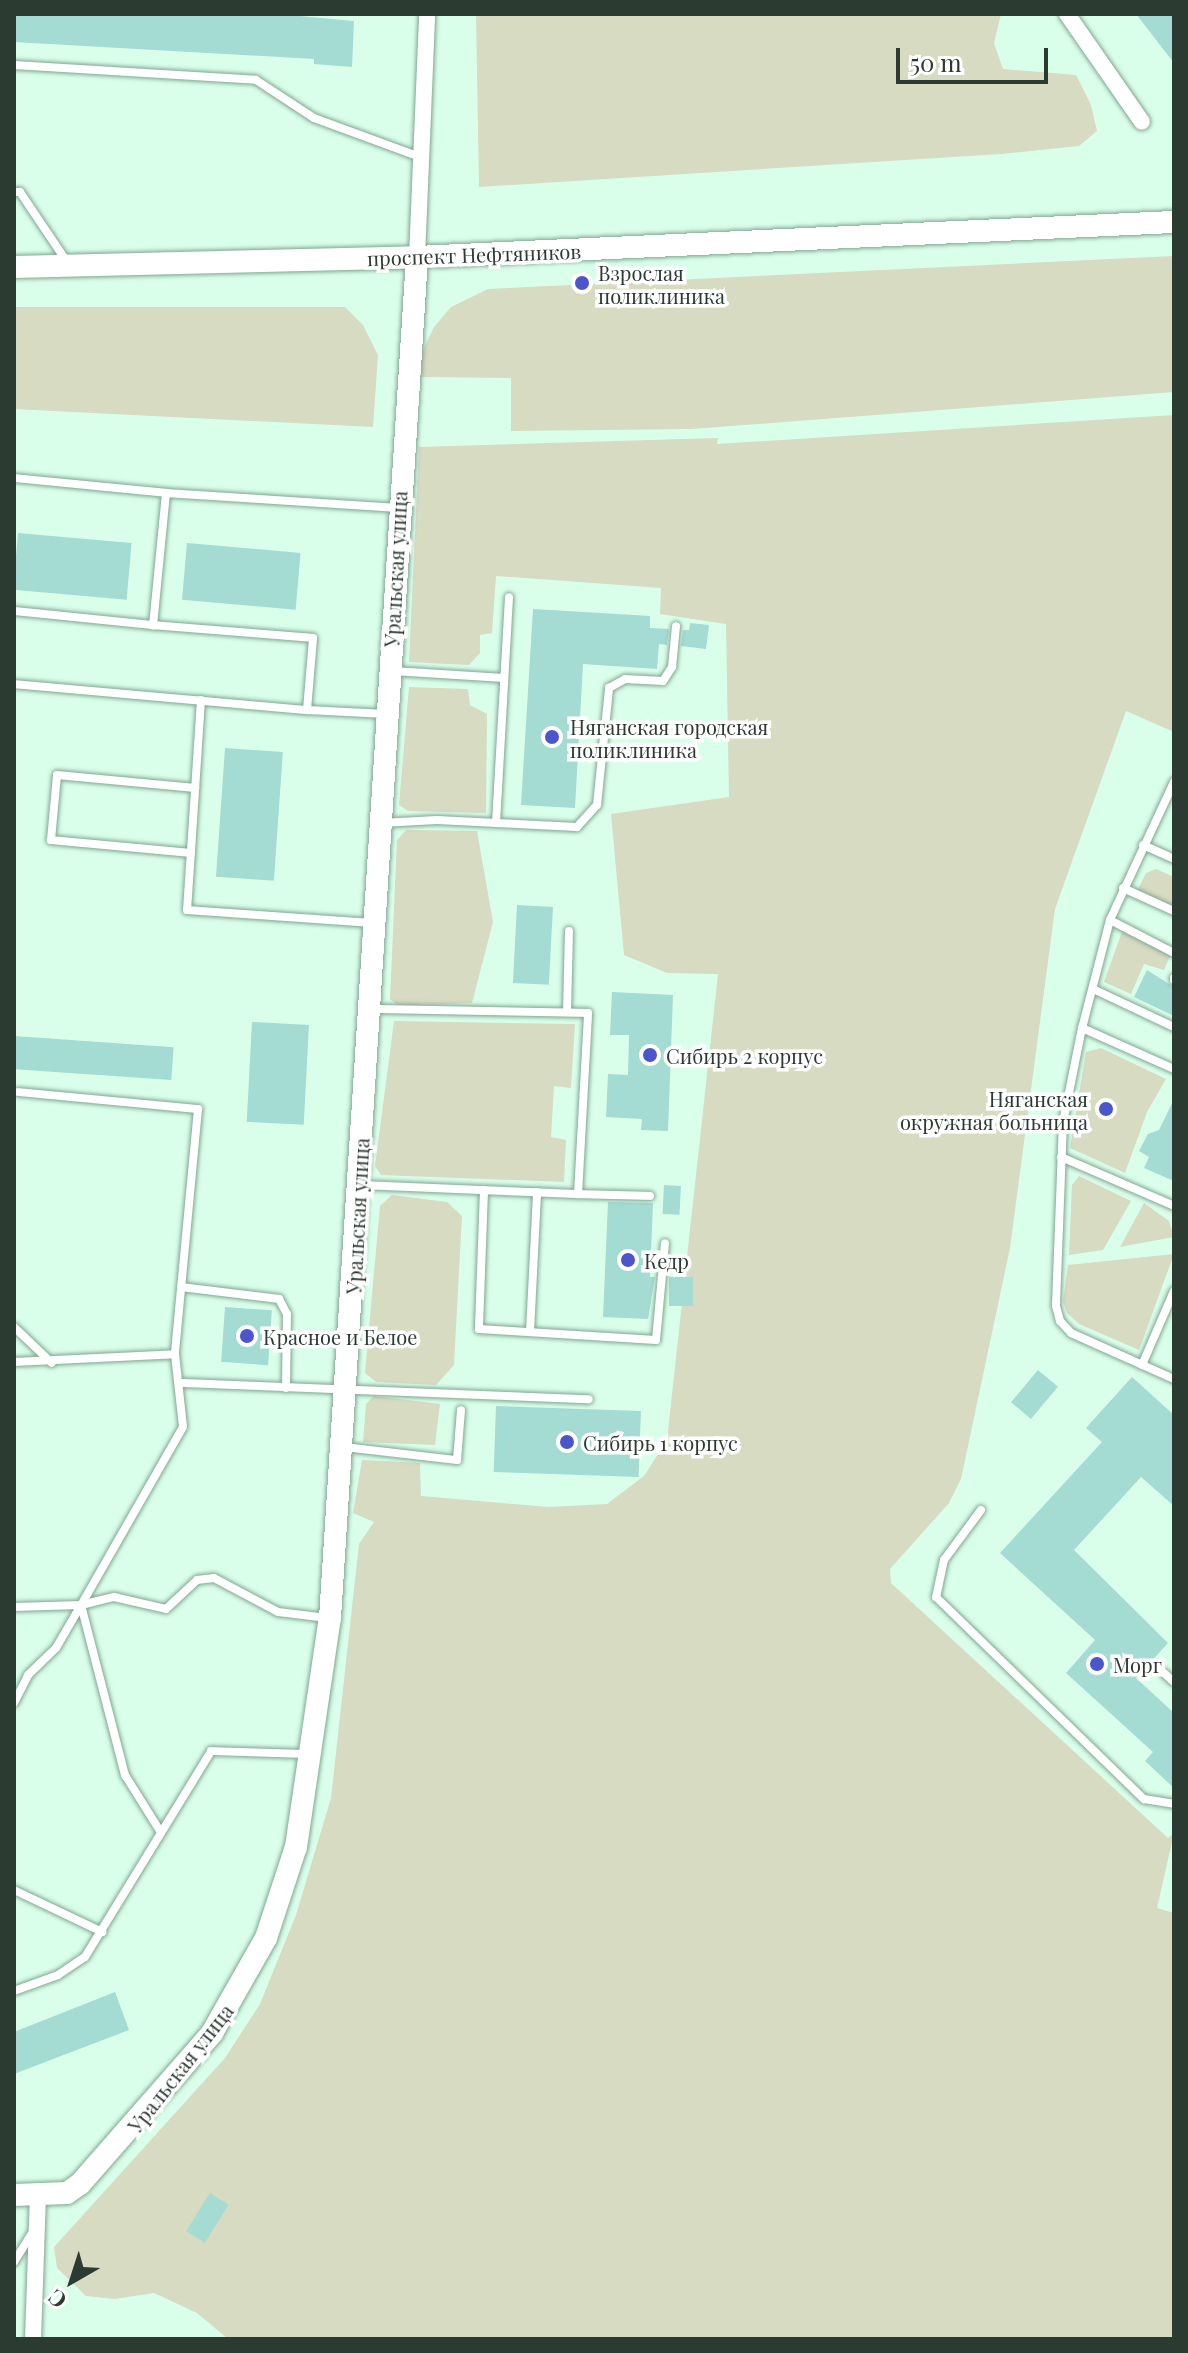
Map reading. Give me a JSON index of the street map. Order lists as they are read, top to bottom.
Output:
{
  "streets": {
    "street": ["проспект Нефтяников", "Уральская улица"]
  },
  "crossings": [
    ["проспект Нефтяников", "Уральская улица"]
  ],
  "places": [
    "Взрослая поликлиника",
    "Няганская городская поликлиника",
    "Сибирь 2 корпус",
    "Няганская окружная больница",
    "Кедр",
    "Красное и Белое",
    "Сибирь 1 корпус",
    "Морг"
  ],
  "scale_bar": "50 m",
  "north": "bottom left"
}
